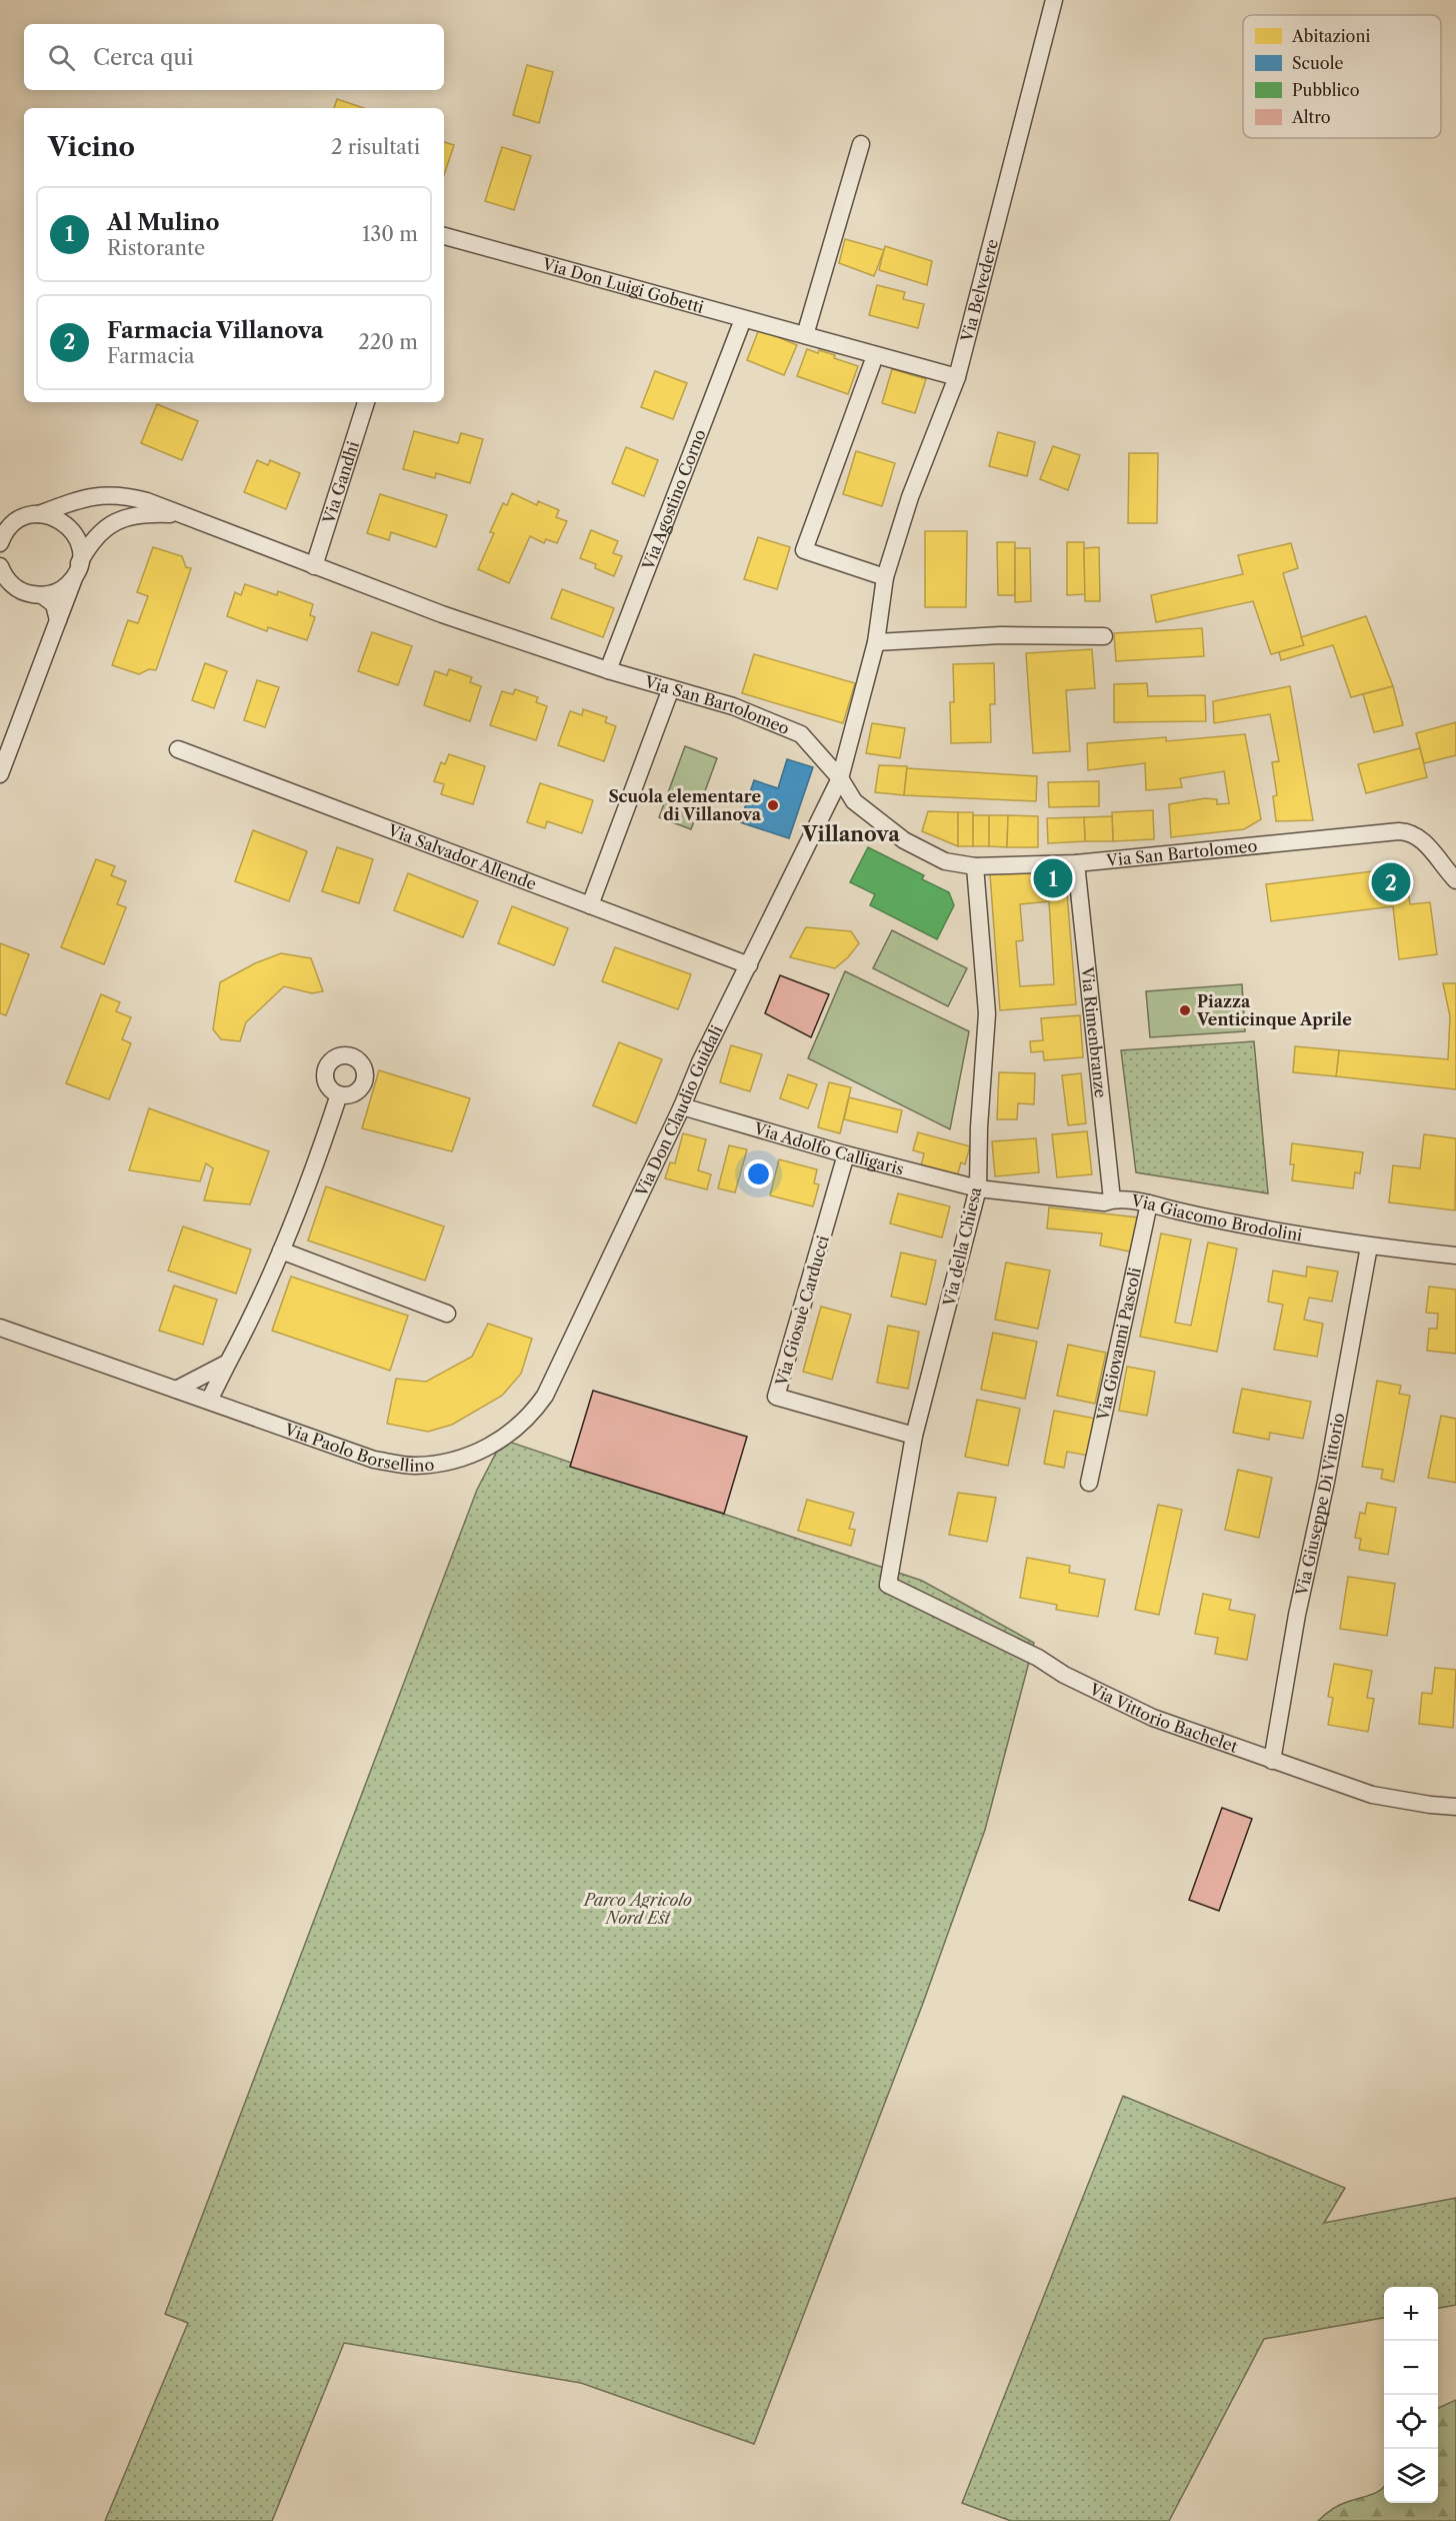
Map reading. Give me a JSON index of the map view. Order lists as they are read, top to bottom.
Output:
{
  "streets": {
    "street": [
      "Via Don Luigi Gobetti",
      "Via Belvedere",
      "Via Gandhi",
      "Via Agostino Corno",
      "Via San Bartolomeo",
      "Via Salvador Allende",
      "Via Rimenbranze",
      "Via Don Claudio Guidali",
      "Via Adolfo Calligaris",
      "Via Giacomo Brodolini",
      "Via della Chiesa",
      "Via Giosuè Carducci",
      "Via Giovanni Pascoli",
      "Via Paolo Borsellino",
      "Via Giuseppe Di Vittorio",
      "Via Vittorio Bachelet"
    ]
  },
  "crossings": [
    ["Via Don Luigi Gobetti", "Via Belvedere"],
    ["Via Belvedere", "Via San Bartolomeo"],
    ["Via Belvedere", "Via Don Claudio Guidali"],
    ["Via Gandhi", "Via San Bartolomeo"],
    ["Via Agostino Corno", "Via San Bartolomeo"],
    ["Via San Bartolomeo", "Via Rimenbranze"],
    ["Via San Bartolomeo", "Via Don Claudio Guidali"],
    ["Via San Bartolomeo", "Via della Chiesa"],
    ["Via Salvador Allende", "Via Don Claudio Guidali"],
    ["Via Rimenbranze", "Via Giacomo Brodolini"],
    ["Via Don Claudio Guidali", "Via Adolfo Calligaris"],
    ["Via Don Claudio Guidali", "Via Paolo Borsellino"],
    ["Via Adolfo Calligaris", "Via Giacomo Brodolini"],
    ["Via Adolfo Calligaris", "Via della Chiesa"],
    ["Via Adolfo Calligaris", "Via Giosuè Carducci"],
    ["Via Giacomo Brodolini", "Via della Chiesa"],
    ["Via Giacomo Brodolini", "Via Giovanni Pascoli"],
    ["Via Giacomo Brodolini", "Via Giuseppe Di Vittorio"],
    ["Via della Chiesa", "Via Giosuè Carducci"],
    ["Via della Chiesa", "Via Vittorio Bachelet"],
    ["Via Giuseppe Di Vittorio", "Via Vittorio Bachelet"]
  ],
  "districts": ["Villanova"],
  "parks": ["Parco Agricolo Nord Est"],
  "places": ["Scuola elementare di Villanova", "Piazza Venticinque Aprile"],
  "legend": [
    "Abitazioni",
    "Scuole",
    "Pubblico",
    "Altro"
  ],
  "page": {
    "search": "Cerca qui",
    "heading": ["Vicino", "2 risultati"],
    "list": [
      {
        "mark": "1",
        "name": "Al Mulino",
        "note": "Ristorante",
        "value": "130 m"
      },
      {
        "mark": "2",
        "name": "Farmacia Villanova",
        "note": "Farmacia",
        "value": "220 m"
      }
    ],
    "pins": ["1", "2"],
    "map_buttons": ["+", "−"]
  }
}
